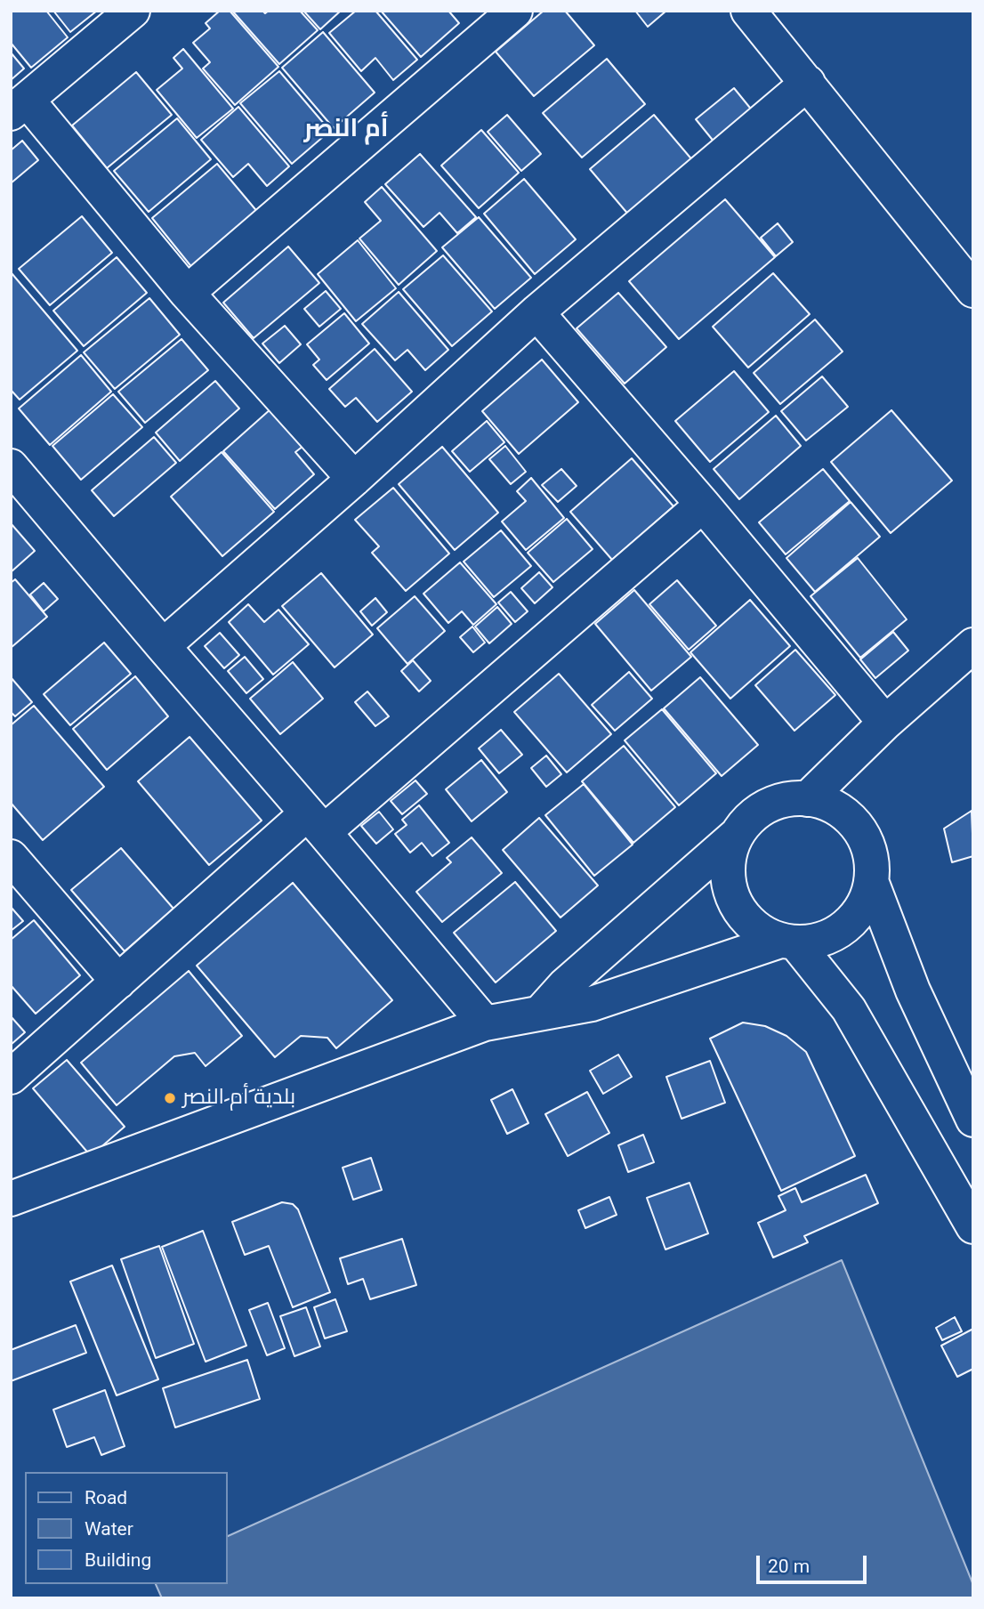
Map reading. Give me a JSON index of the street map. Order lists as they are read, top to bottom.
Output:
{
  "districts": ["أم النصر"],
  "places": ["بلدية أم النصر"],
  "legend": ["Road", "Water", "Building"],
  "scale_bar": "20 m"
}
